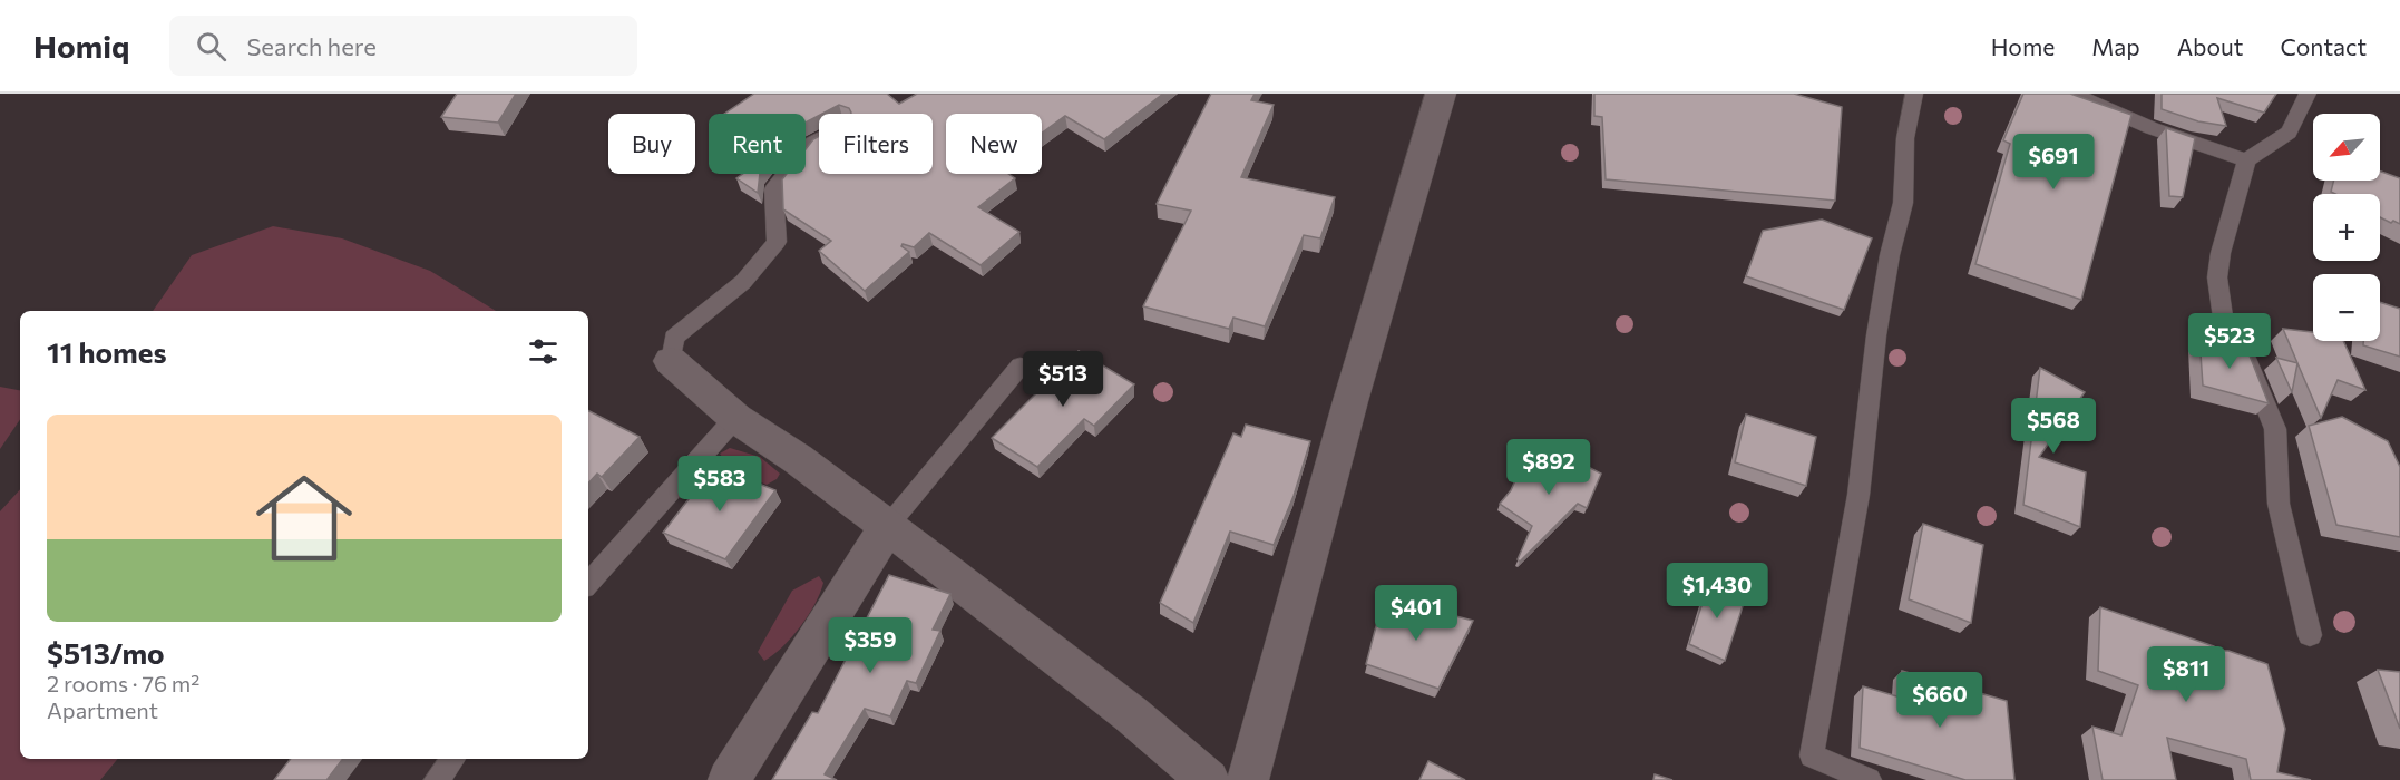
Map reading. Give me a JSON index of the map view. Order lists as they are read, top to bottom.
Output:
{
  "north": "bottom left",
  "page": {
    "header": "Homiq",
    "search": "Search here",
    "nav": [
      "Home",
      "Map",
      "About",
      "Contact"
    ],
    "map_buttons": ["+", "−"],
    "chip": [
      "Buy",
      "Rent",
      "Filters",
      "New"
    ],
    "price": [
      "$691",
      "$523",
      "$513",
      "$568",
      "$892",
      "$583",
      "$1,430",
      "$401",
      "$359",
      "$811",
      "$660"
    ],
    "heading": "11 homes",
    "list": [
      {
        "name": "$513/mo",
        "note": "2 rooms · 76 m² · Apartment"
      }
    ]
  }
}
